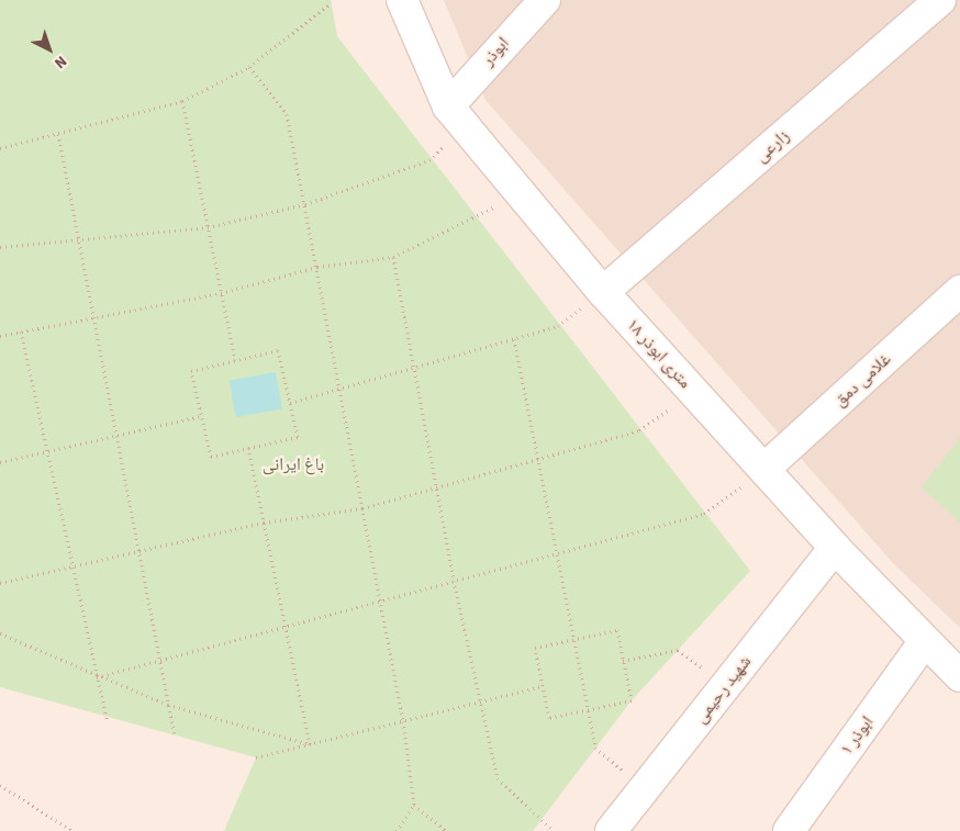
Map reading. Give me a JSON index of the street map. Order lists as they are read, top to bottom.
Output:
{
  "streets": {
    "street": [
      "ابوذر",
      "زارعی",
      "۱۸ متری ابوذر",
      "غلامی دمق",
      "شهید رحیمی",
      "ابوذر ۱"
    ]
  },
  "crossings": [
    ["ابوذر", "۱۸ متری ابوذر"],
    ["زارعی", "۱۸ متری ابوذر"],
    ["۱۸ متری ابوذر", "غلامی دمق"],
    ["۱۸ متری ابوذر", "شهید رحیمی"],
    ["۱۸ متری ابوذر", "ابوذر ۱"]
  ],
  "parks": ["باغ ایرانی"],
  "north": "bottom right"
}
